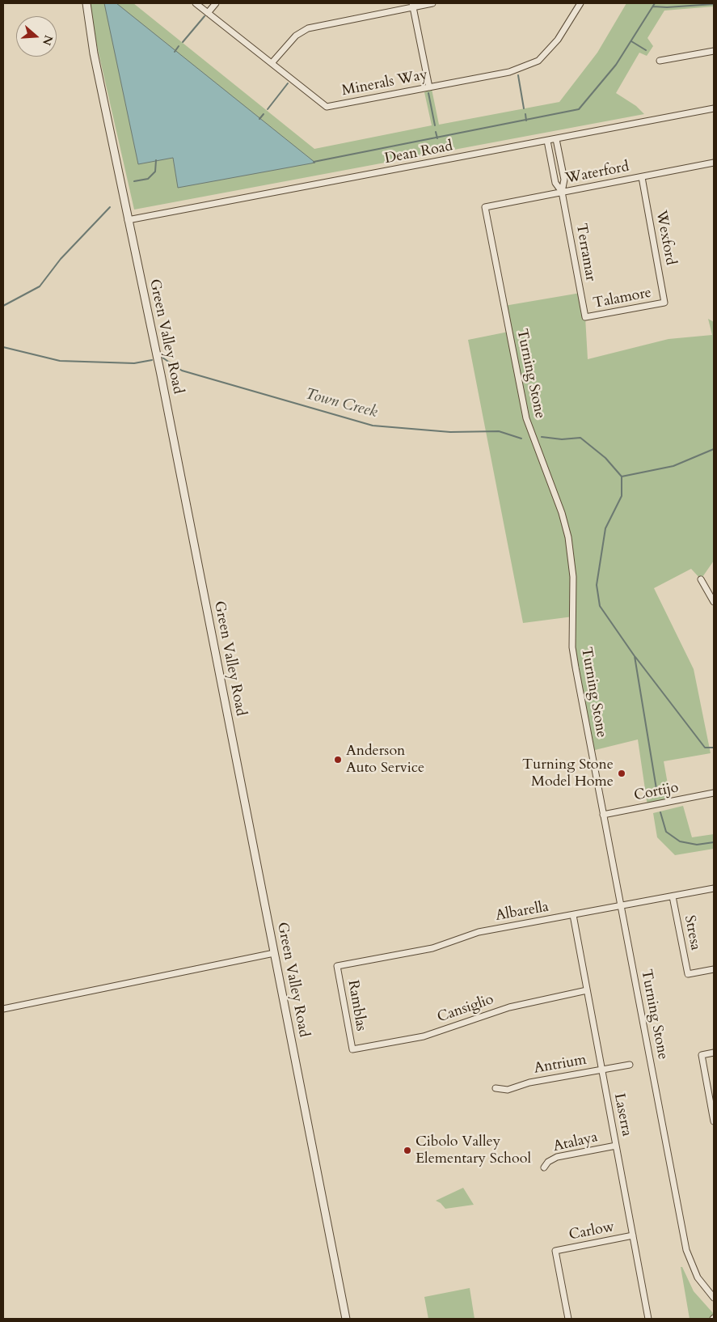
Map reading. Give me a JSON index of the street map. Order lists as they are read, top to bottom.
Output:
{
  "streets": {
    "street": [
      "Minerals Way",
      "Dean Road",
      "Waterford",
      "Wexford",
      "Terramar",
      "Talamore",
      "Green Valley Road",
      "Turning Stone",
      "Cortijo",
      "Albarella",
      "Stresa",
      "Ramblas",
      "Cansiglio",
      "Antrium",
      "Laserra",
      "Atalaya",
      "Carlow"
    ]
  },
  "crossings": [
    ["Dean Road", "Terramar"],
    ["Dean Road", "Green Valley Road"],
    ["Waterford", "Wexford"],
    ["Waterford", "Terramar"],
    ["Waterford", "Turning Stone"],
    ["Wexford", "Talamore"],
    ["Terramar", "Talamore"],
    ["Turning Stone", "Cortijo"],
    ["Turning Stone", "Albarella"],
    ["Albarella", "Stresa"],
    ["Albarella", "Ramblas"],
    ["Albarella", "Laserra"],
    ["Ramblas", "Cansiglio"],
    ["Cansiglio", "Laserra"],
    ["Antrium", "Laserra"],
    ["Laserra", "Atalaya"],
    ["Laserra", "Carlow"]
  ],
  "water": ["Town Creek"],
  "places": ["Anderson Auto Service", "Turning Stone Model Home", "Cibolo Valley Elementary School"],
  "north": "right"
}
